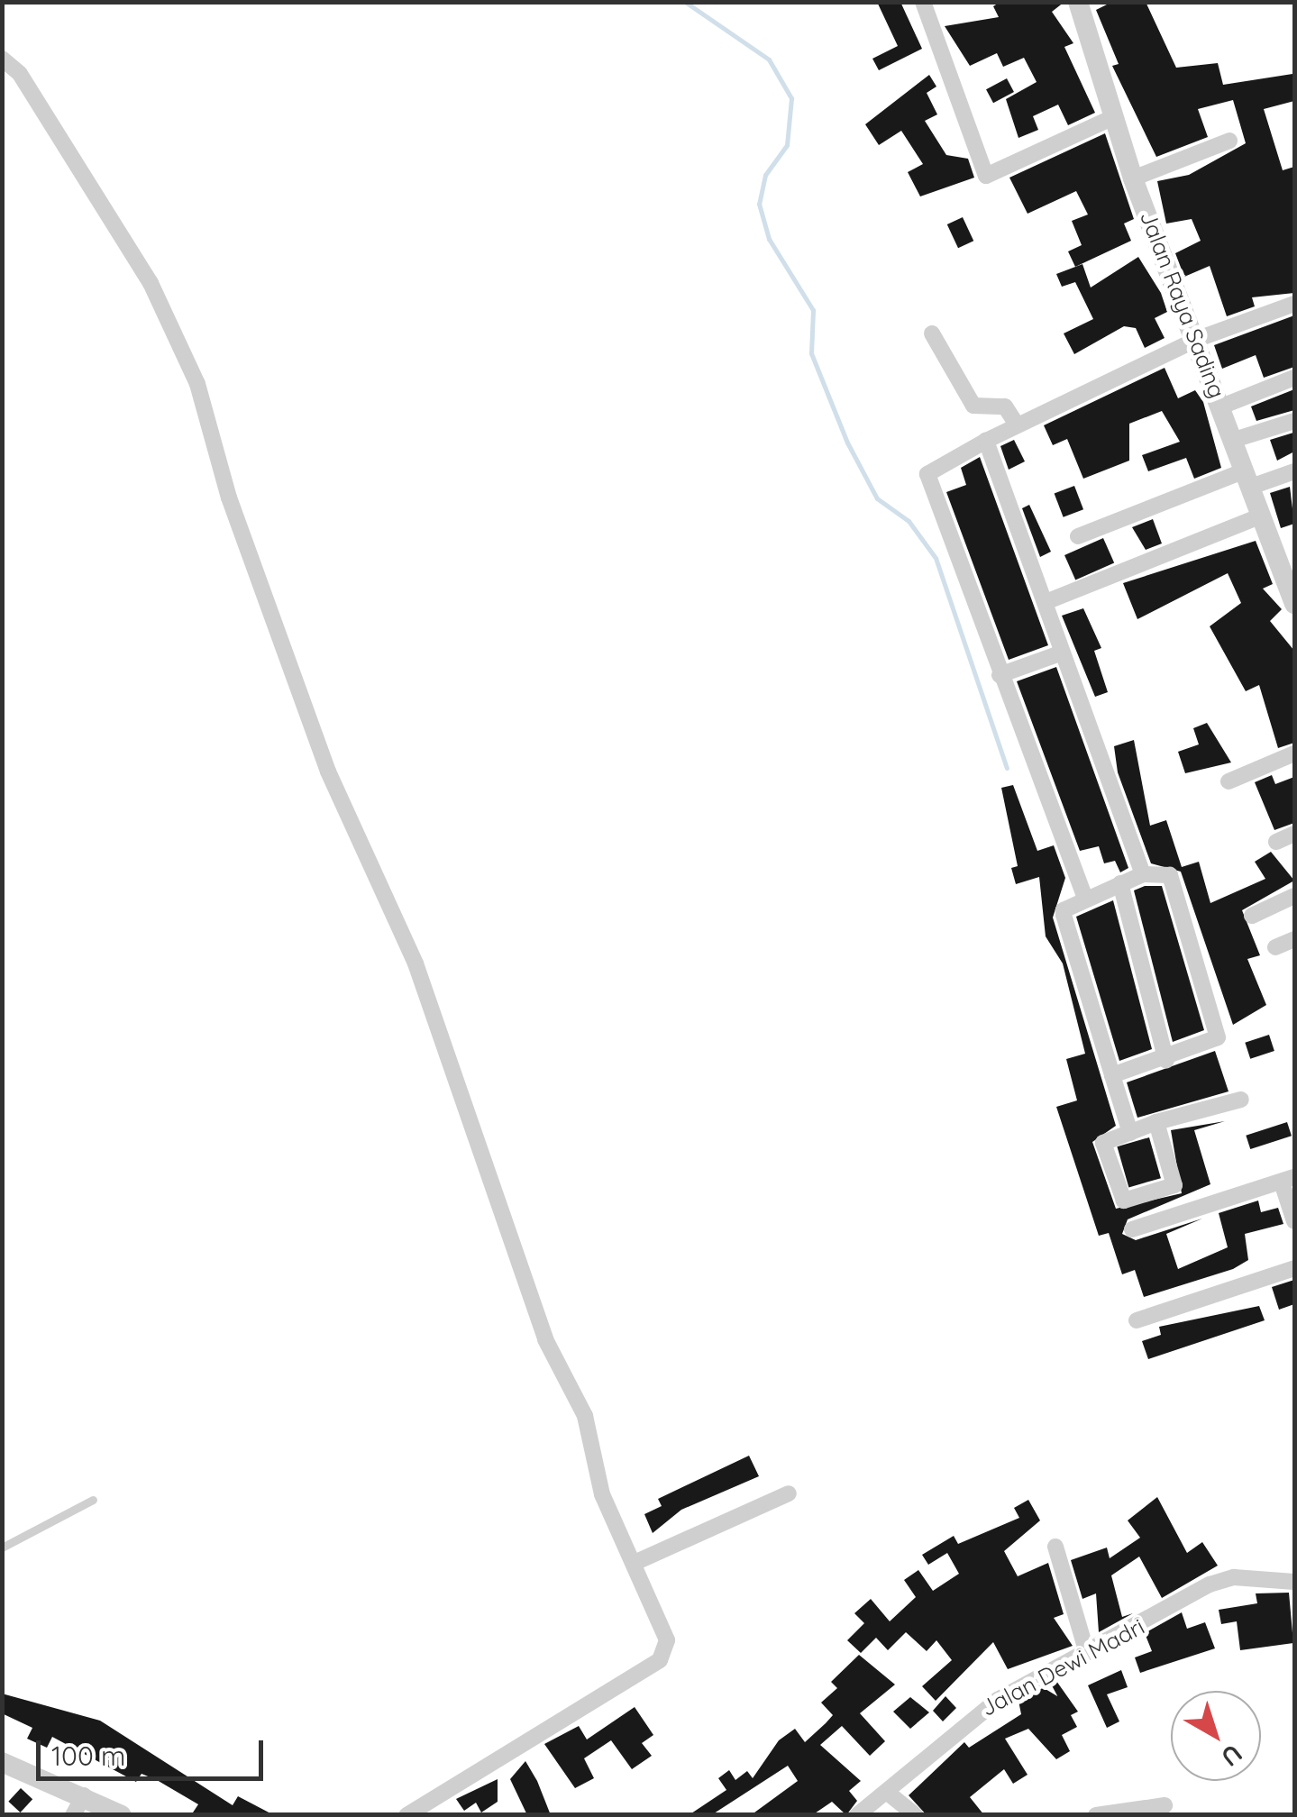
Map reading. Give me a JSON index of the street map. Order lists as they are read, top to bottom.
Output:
{
  "streets": {
    "street": ["Jalan Raya Sading", "Jalan Dewi Madri"]
  },
  "scale_bar": "100 m",
  "north": "bottom right"
}
